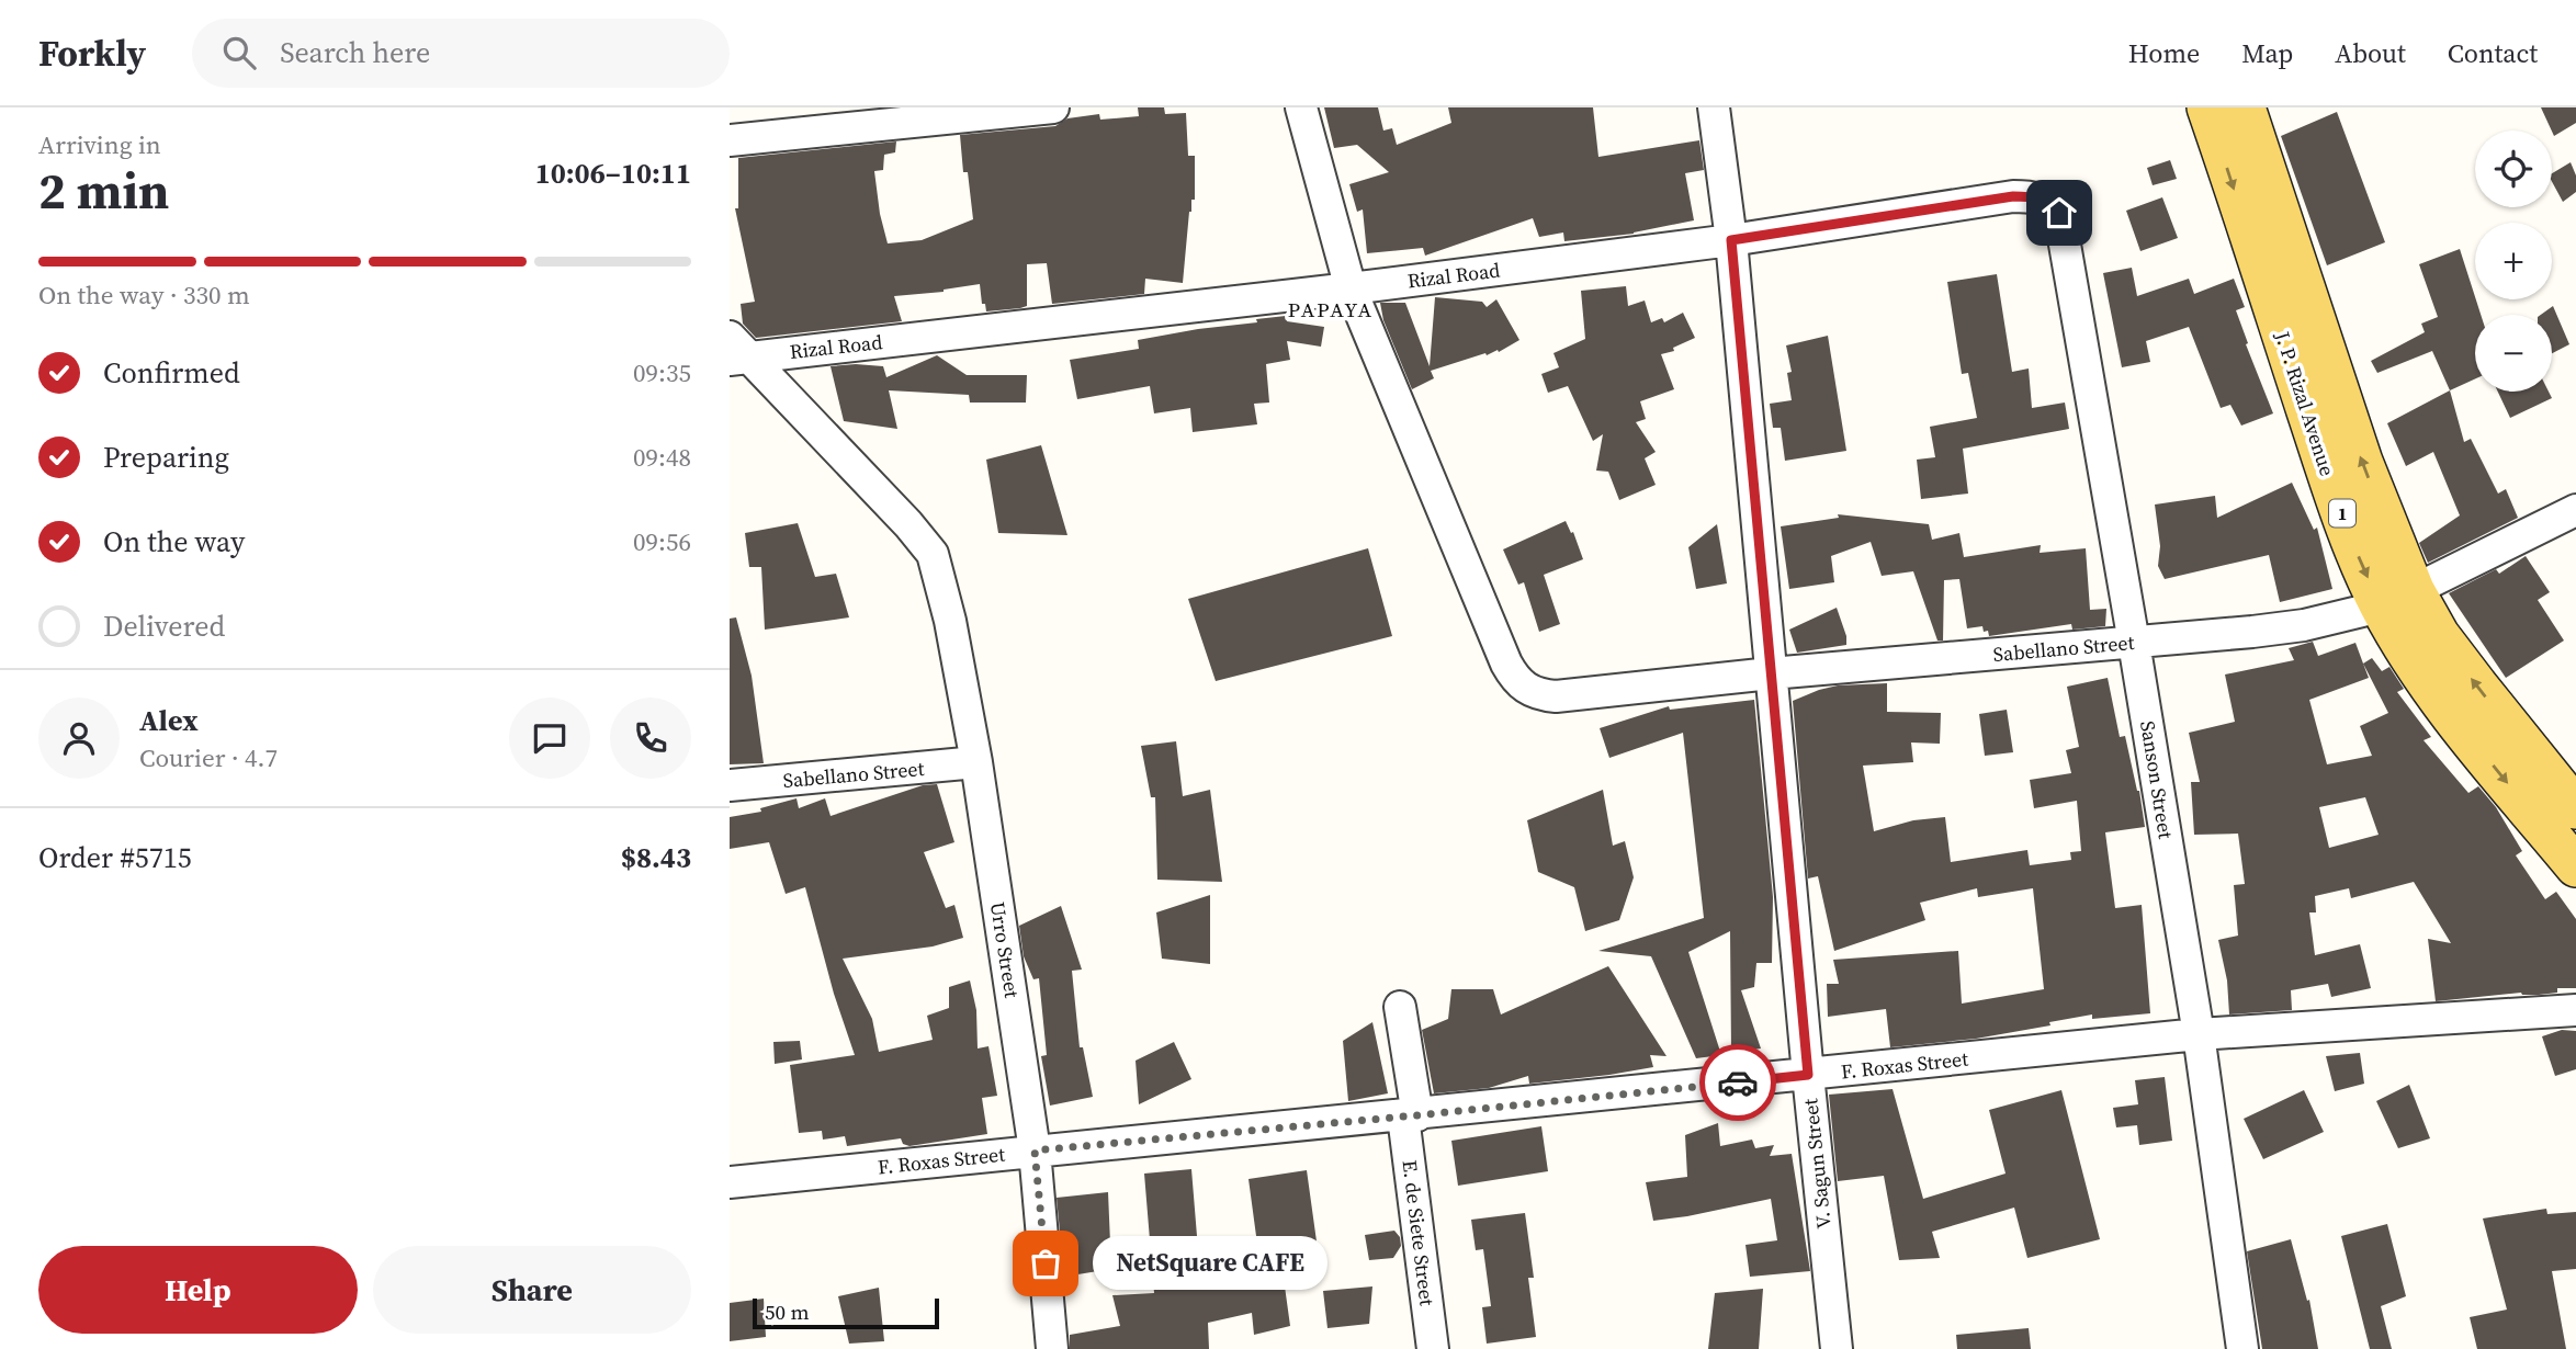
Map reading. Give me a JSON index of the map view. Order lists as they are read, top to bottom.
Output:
{
  "streets": {
    "main road": ["J. P. Rizal Avenue", "1"],
    "street": [
      "Rizal Road",
      "Sabellano Street",
      "Sanson Street",
      "Urro Street",
      "F. Roxas Street",
      "V. Sagun Street",
      "E. de Siete Street"
    ]
  },
  "crossings": [
    ["Rizal Road", "Sabellano Street"],
    ["Rizal Road", "Sanson Street"],
    ["Rizal Road", "Urro Street"],
    ["Rizal Road", "V. Sagun Street"],
    ["J. P. Rizal Avenue", "Sabellano Street"],
    ["Sabellano Street", "Sanson Street"],
    ["Sabellano Street", "Urro Street"],
    ["Sabellano Street", "V. Sagun Street"],
    ["Sanson Street", "F. Roxas Street"],
    ["Urro Street", "F. Roxas Street"],
    ["F. Roxas Street", "V. Sagun Street"],
    ["F. Roxas Street", "E. de Siete Street"]
  ],
  "districts": ["PAPAYA"],
  "places": ["NetSquare CAFE"],
  "scale_bar": "50 m",
  "page": {
    "header": "Forkly",
    "search": "Search here",
    "nav": [
      "Home",
      "Map",
      "About",
      "Contact"
    ],
    "heading": ["2 min", "Arriving in", "10:06–10:11"],
    "panel": [
      "Alex",
      "Courier · 4.7",
      "Order #5715",
      "$8.43"
    ],
    "map_buttons": ["+", "−"],
    "bar": "On the way · 330 m",
    "list": [
      ["Confirmed", "09:35"],
      ["Preparing", "09:48"],
      ["On the way", "09:56"],
      "Delivered"
    ],
    "buttons": ["Help", "Share"],
    "bubble": "NetSquare CAFE",
    "scale": "50 m"
  }
}
